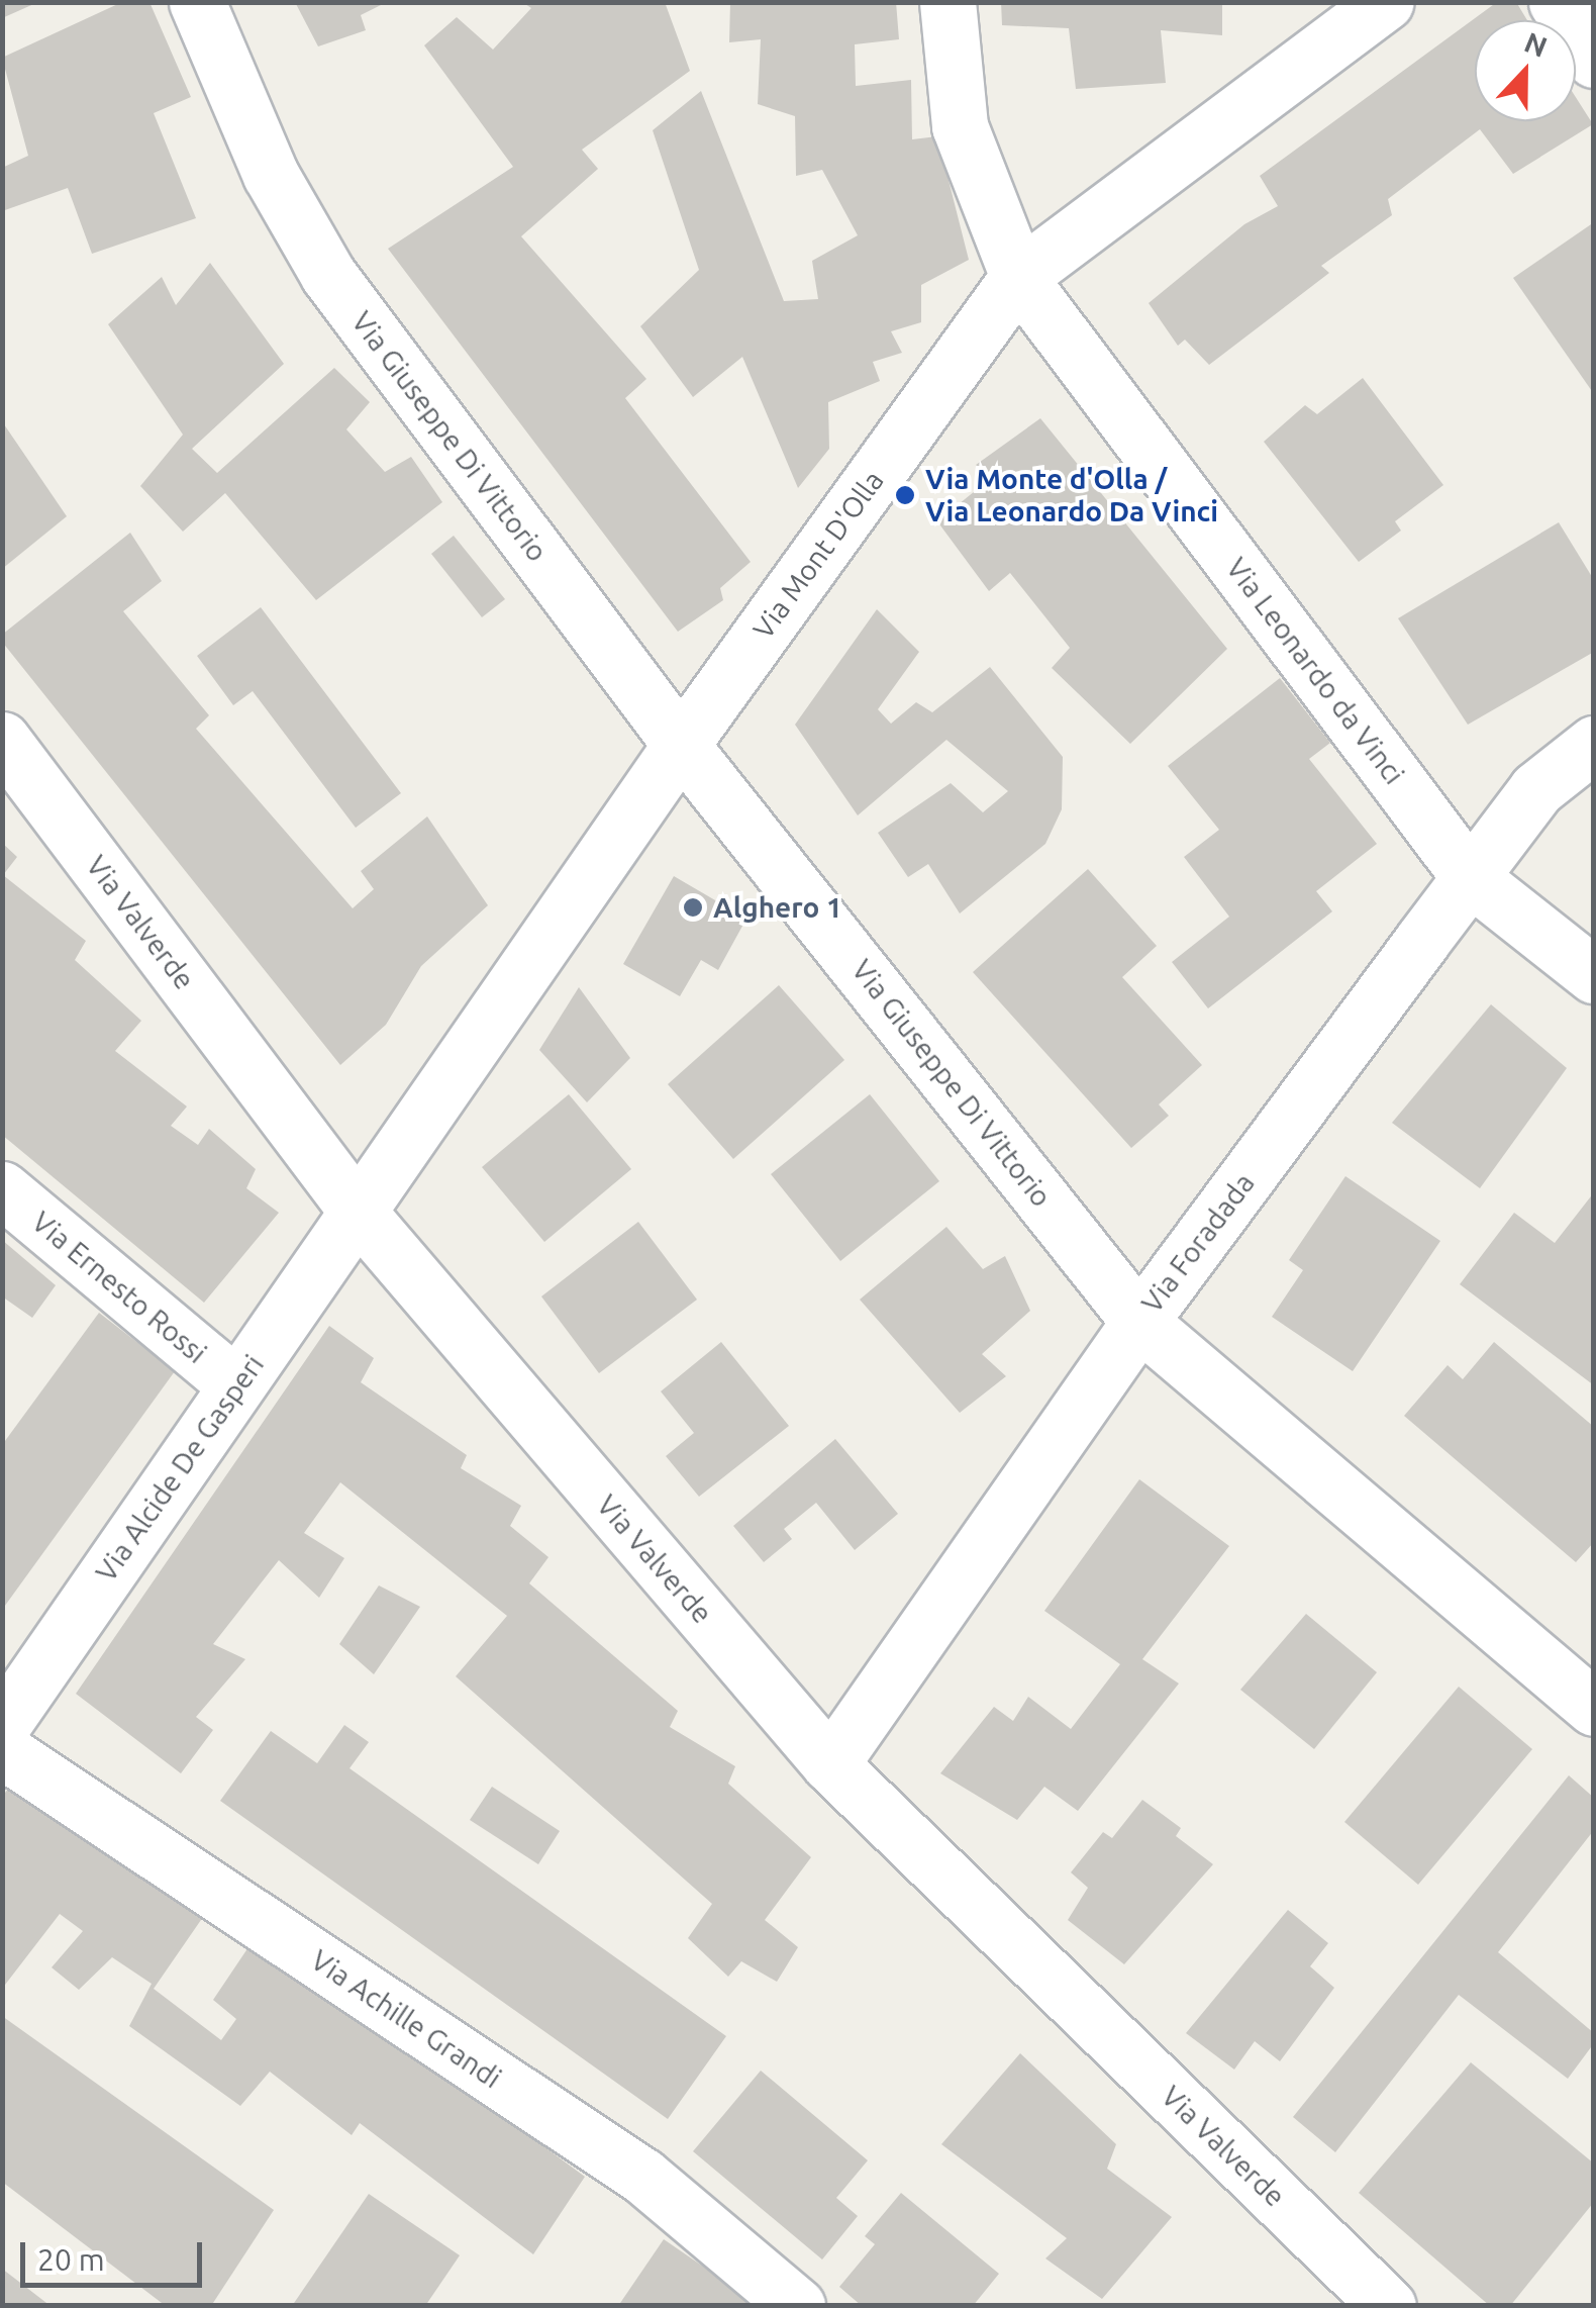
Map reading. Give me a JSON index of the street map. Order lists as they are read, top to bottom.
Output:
{
  "streets": {
    "street": [
      "Via Giuseppe Di Vittorio",
      "Via Mont D'Olla",
      "Via Leonardo da Vinci",
      "Via Valverde",
      "Via Foradada",
      "Via Ernesto Rossi",
      "Via Alcide De Gasperi",
      "Via Achille Grandi"
    ]
  },
  "crossings": [
    ["Via Giuseppe Di Vittorio", "Via Mont D'Olla"],
    ["Via Giuseppe Di Vittorio", "Via Foradada"],
    ["Via Mont D'Olla", "Via Leonardo da Vinci"],
    ["Via Mont D'Olla", "Via Valverde"],
    ["Via Mont D'Olla", "Via Alcide De Gasperi"],
    ["Via Leonardo da Vinci", "Via Foradada"],
    ["Via Valverde", "Via Foradada"],
    ["Via Valverde", "Via Alcide De Gasperi"],
    ["Via Ernesto Rossi", "Via Alcide De Gasperi"]
  ],
  "places": ["Via Monte d'Olla / Via Leonardo Da Vinci", "Alghero 1"],
  "scale_bar": "20 m",
  "north": "top"
}
